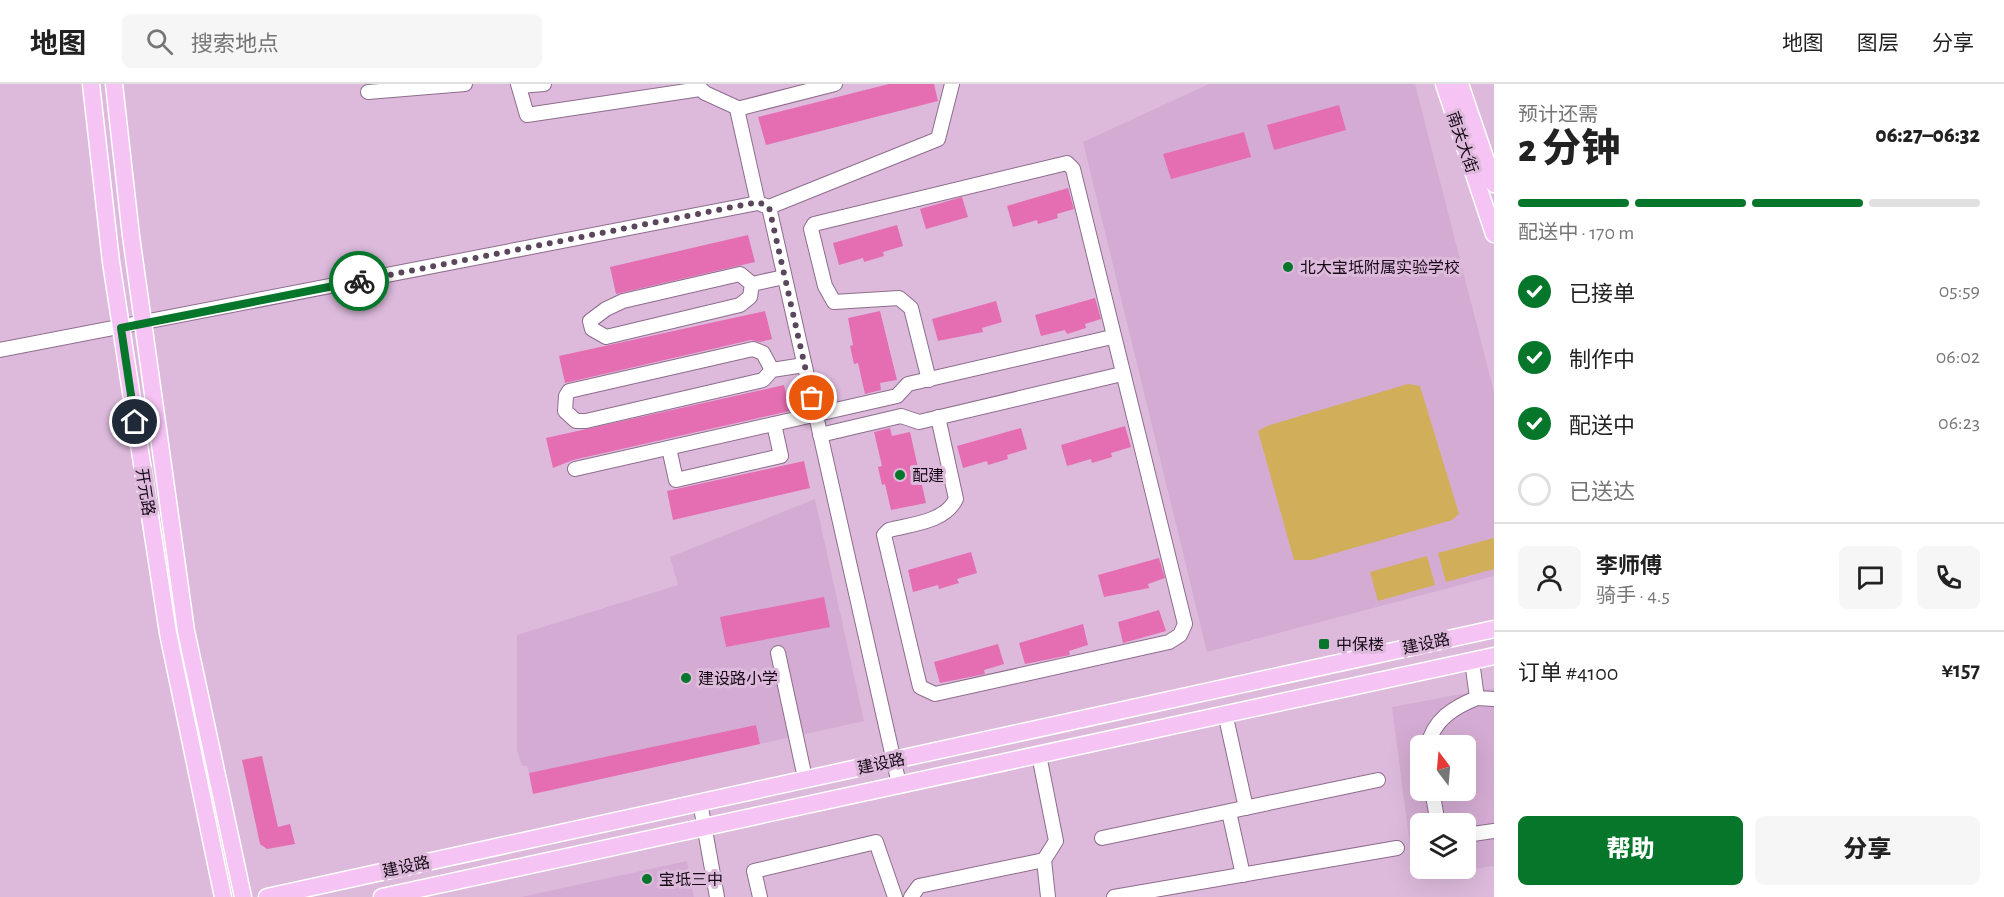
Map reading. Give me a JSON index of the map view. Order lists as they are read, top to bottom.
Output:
{
  "streets": {
    "main road": ["南关大街", "开元路", "建设路"]
  },
  "places": {
    "other": [
      "北大宝坻附属实验学校",
      "配建",
      "建设路小学",
      "宝坻三中"
    ],
    "transit": ["中保楼"]
  },
  "north": "top",
  "page": {
    "header": "地图",
    "search": "搜索地点",
    "nav": ["地图", "图层", "分享"],
    "heading": ["2 分钟", "预计还需", "06:27–06:32"],
    "panel": [
      "李师傅",
      "骑手 · 4.5",
      "订单 #4100",
      "¥157"
    ],
    "bar": "配送中 · 170 m",
    "list": [
      ["已接单", "05:59"],
      ["制作中", "06:02"],
      ["配送中", "06:23"],
      "已送达"
    ],
    "buttons": ["帮助", "分享"]
  }
}
